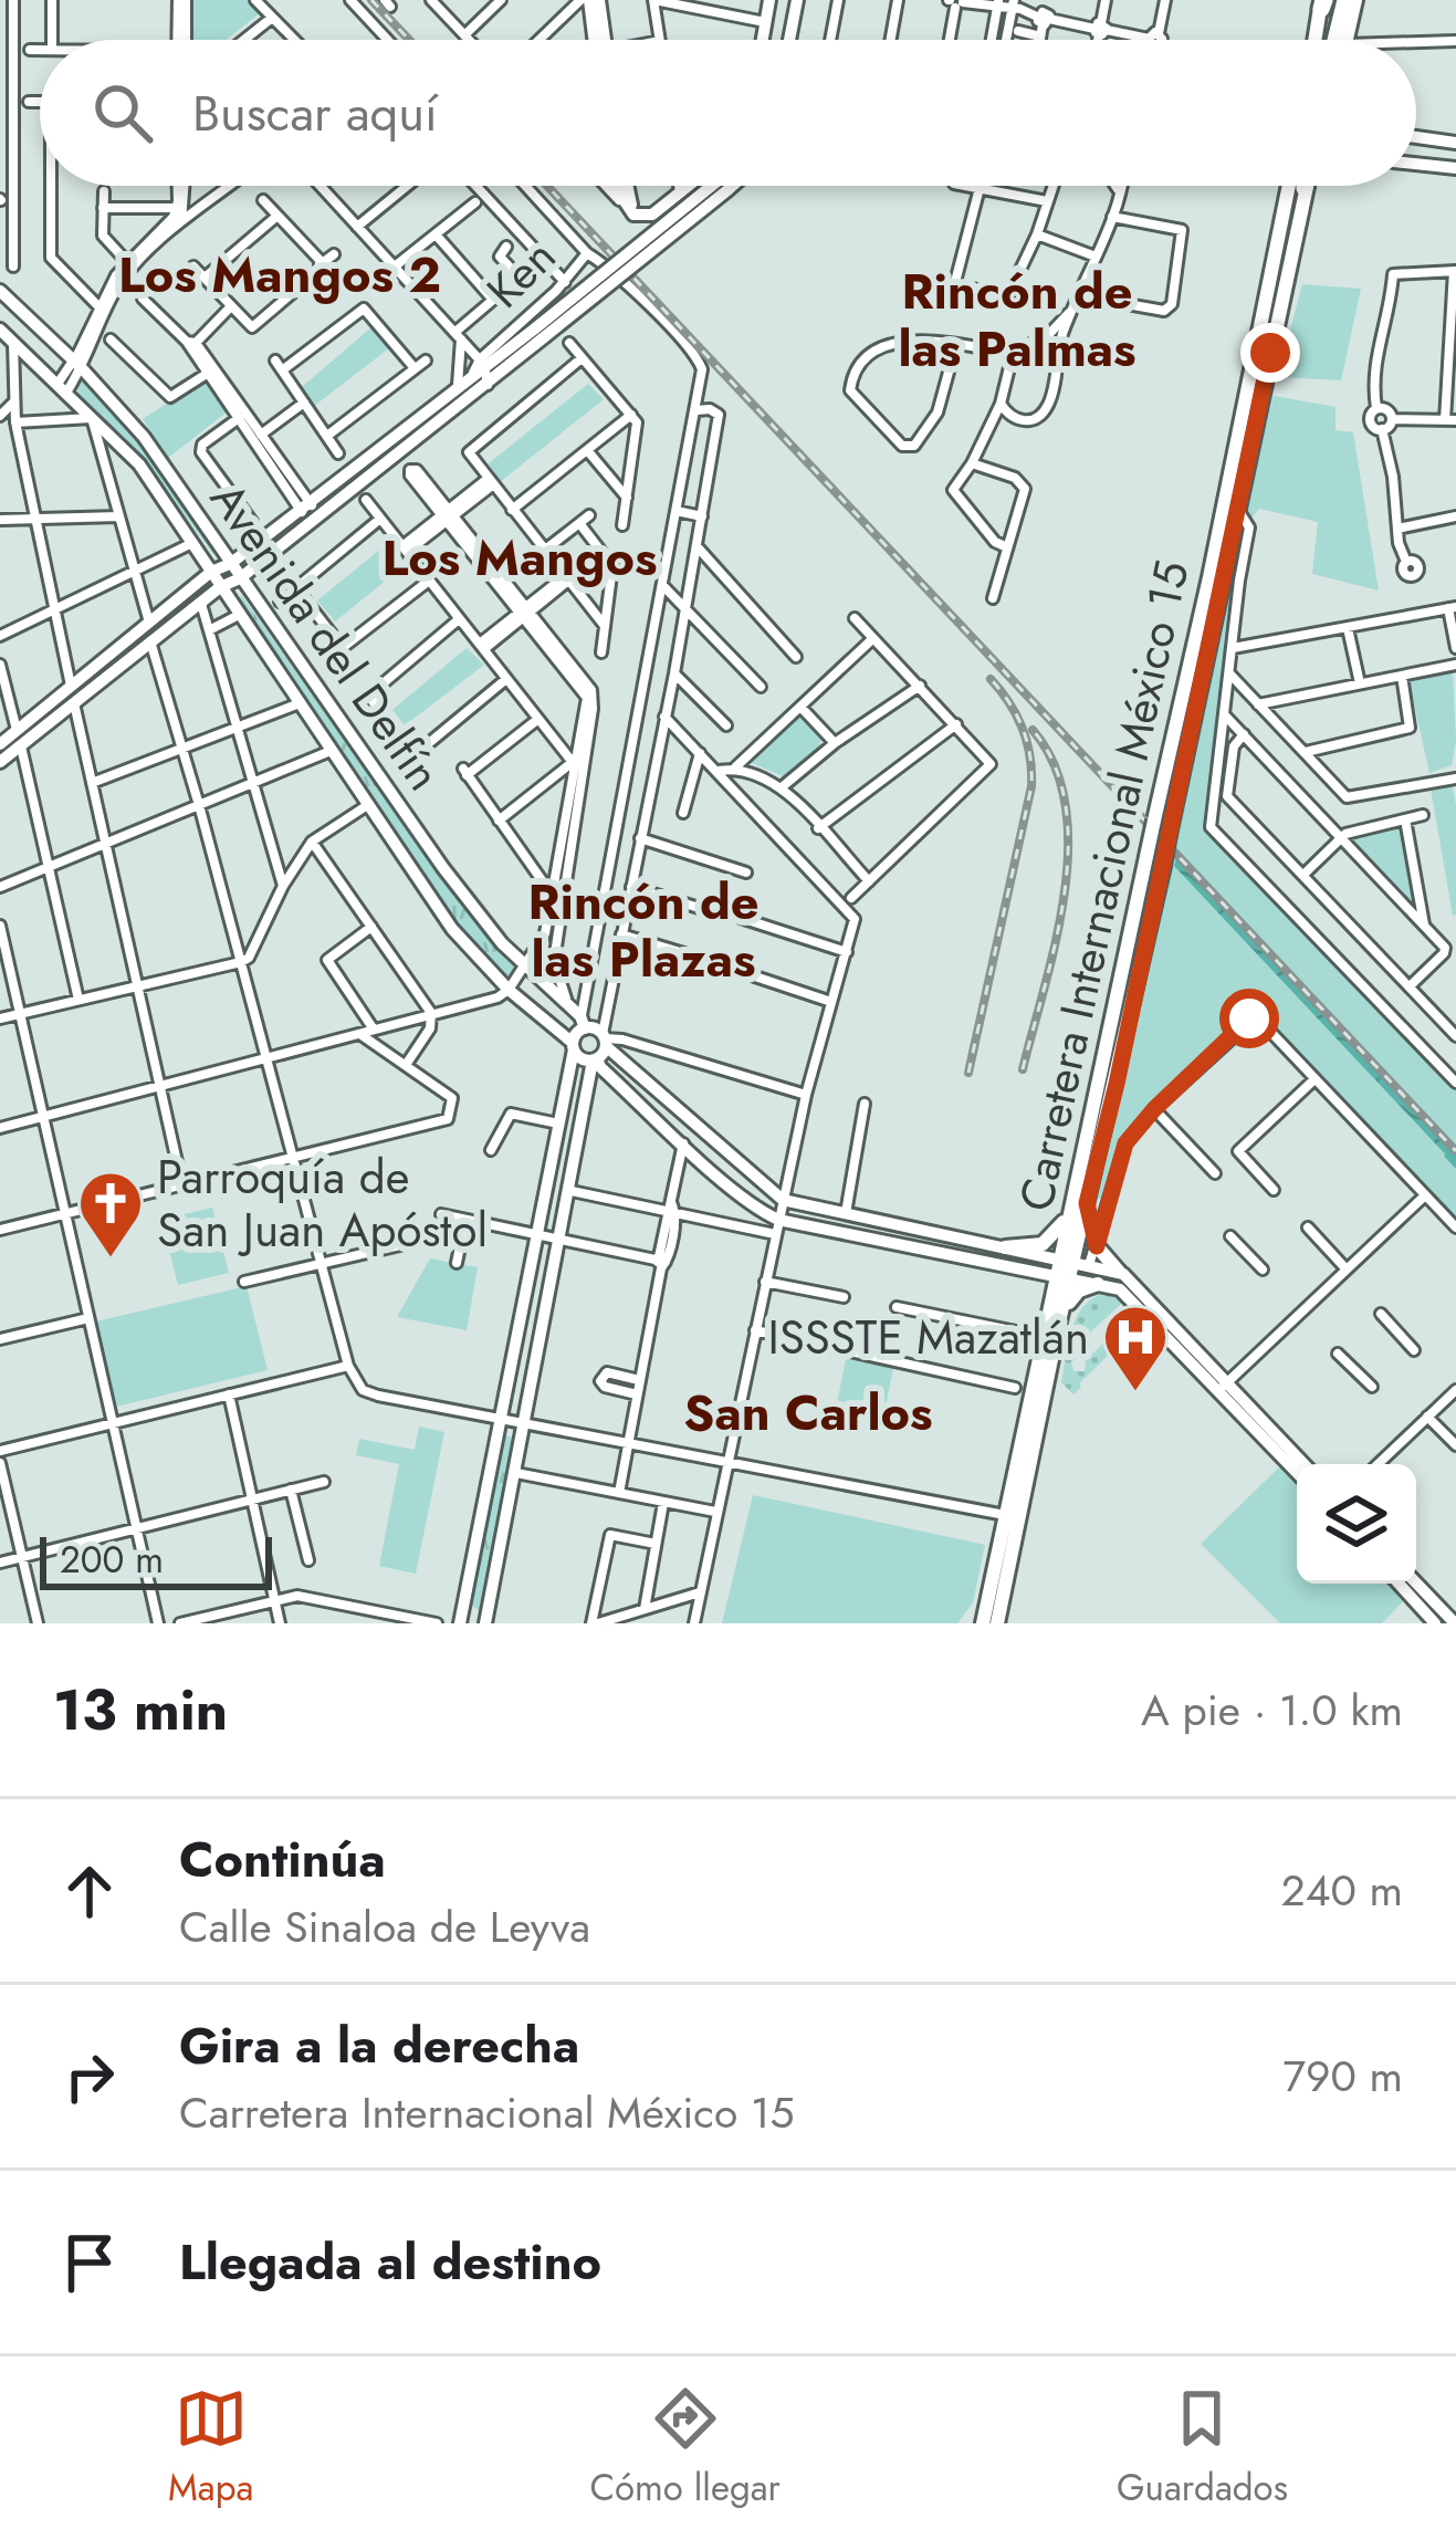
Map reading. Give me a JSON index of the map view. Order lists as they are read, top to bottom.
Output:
{
  "streets": {
    "main road": ["Carretera Internacional México 15"],
    "street": ["Ken", "Avenida del Delfín"]
  },
  "districts": [
    "Los Mangos 2",
    "Rincón de las Palmas",
    "Los Mangos",
    "Rincón de las Plazas",
    "San Carlos"
  ],
  "places": {
    "church": ["Parroquía de San Juan Apóstol"],
    "hospital": ["ISSSTE Mazatlán"]
  },
  "scale_bar": "200 m",
  "page": {
    "search": "Buscar aquí",
    "scale": "200 m",
    "heading": ["13 min", "A pie · 1.0 km"],
    "list": [
      ["Continúa", "Calle Sinaloa de Leyva", "240 m"],
      ["Gira a la derecha", "Carretera Internacional México 15", "790 m"],
      "Llegada al destino"
    ],
    "nav": ["Mapa", "Cómo llegar", "Guardados"]
  }
}
